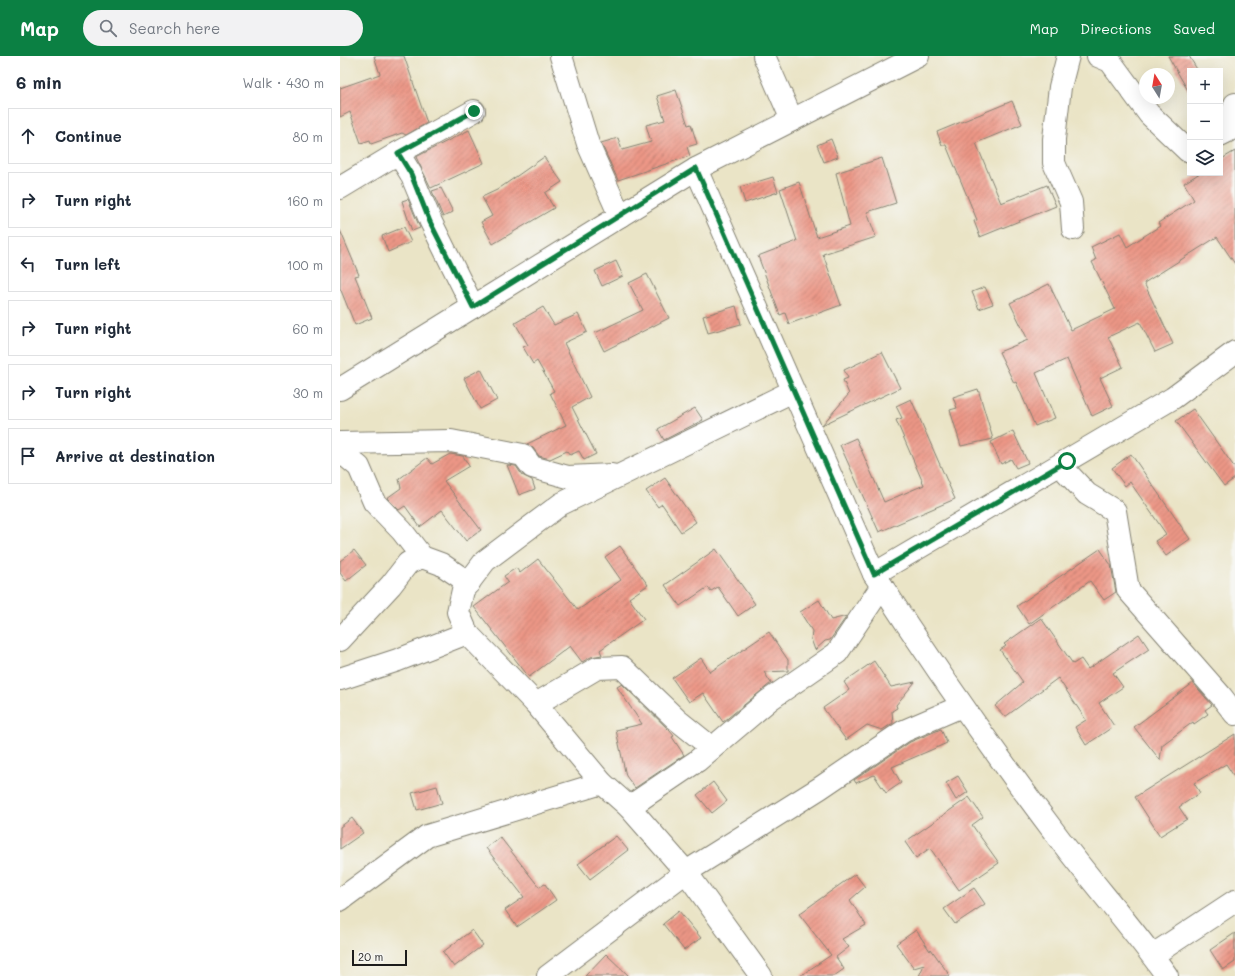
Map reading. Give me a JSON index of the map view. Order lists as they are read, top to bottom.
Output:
{
  "scale_bar": "20 m",
  "north": "top",
  "page": {
    "header": "Map",
    "search": "Search here",
    "nav": ["Map", "Directions", "Saved"],
    "heading": ["6 min", "Walk · 430 m"],
    "map_buttons": ["+", "−"],
    "list": [
      ["Continue", "80 m"],
      ["Turn right", "160 m"],
      ["Turn left", "100 m"],
      ["Turn right", "60 m"],
      ["Turn right", "30 m"],
      "Arrive at destination"
    ],
    "scale": "20 m"
  }
}
